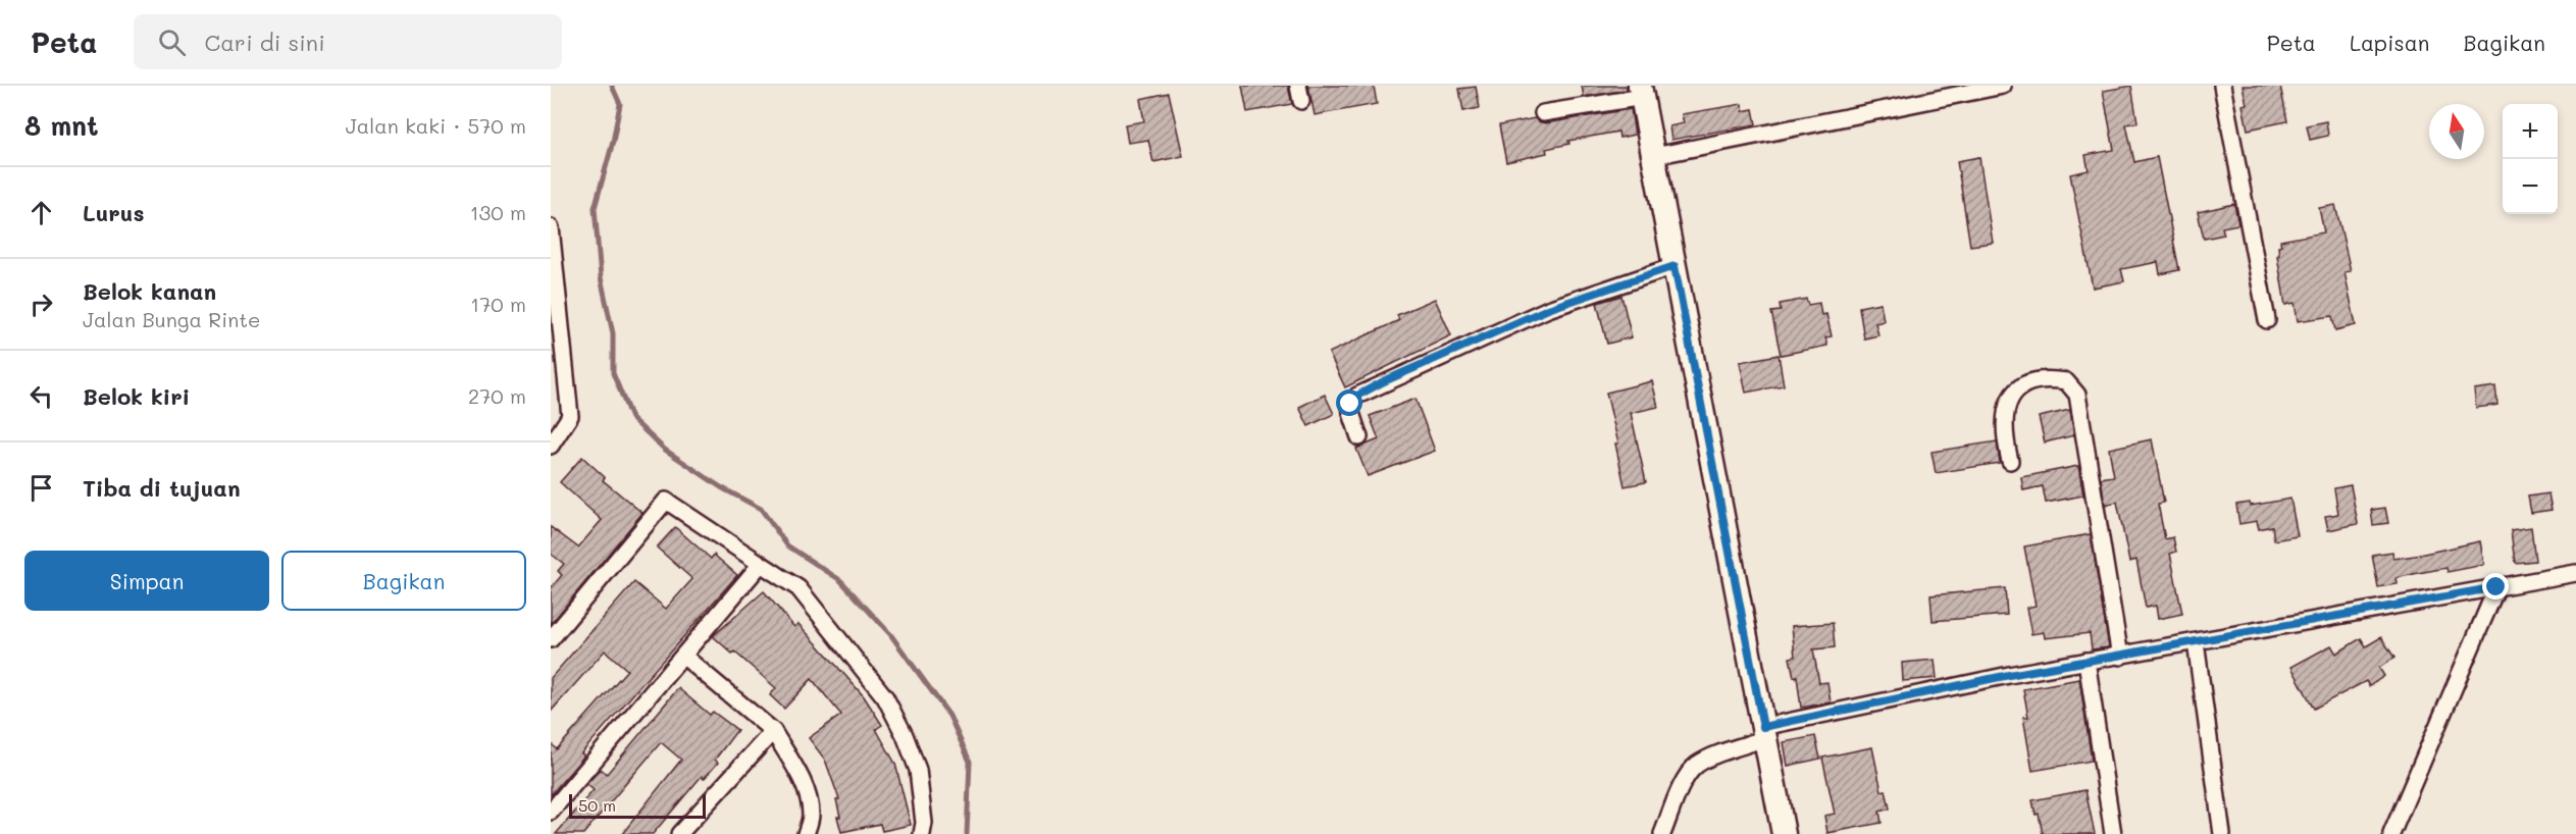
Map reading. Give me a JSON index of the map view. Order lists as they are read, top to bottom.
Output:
{
  "scale_bar": "50 m",
  "north": "top",
  "page": {
    "header": "Peta",
    "search": "Cari di sini",
    "nav": ["Peta", "Lapisan", "Bagikan"],
    "heading": ["8 mnt", "Jalan kaki · 570 m"],
    "map_buttons": ["+", "−"],
    "list": [
      ["Lurus", "130 m"],
      ["Belok kanan", "Jalan Bunga Rinte", "170 m"],
      ["Belok kiri", "270 m"],
      "Tiba di tujuan"
    ],
    "buttons": ["Simpan", "Bagikan"],
    "scale": "50 m"
  }
}
